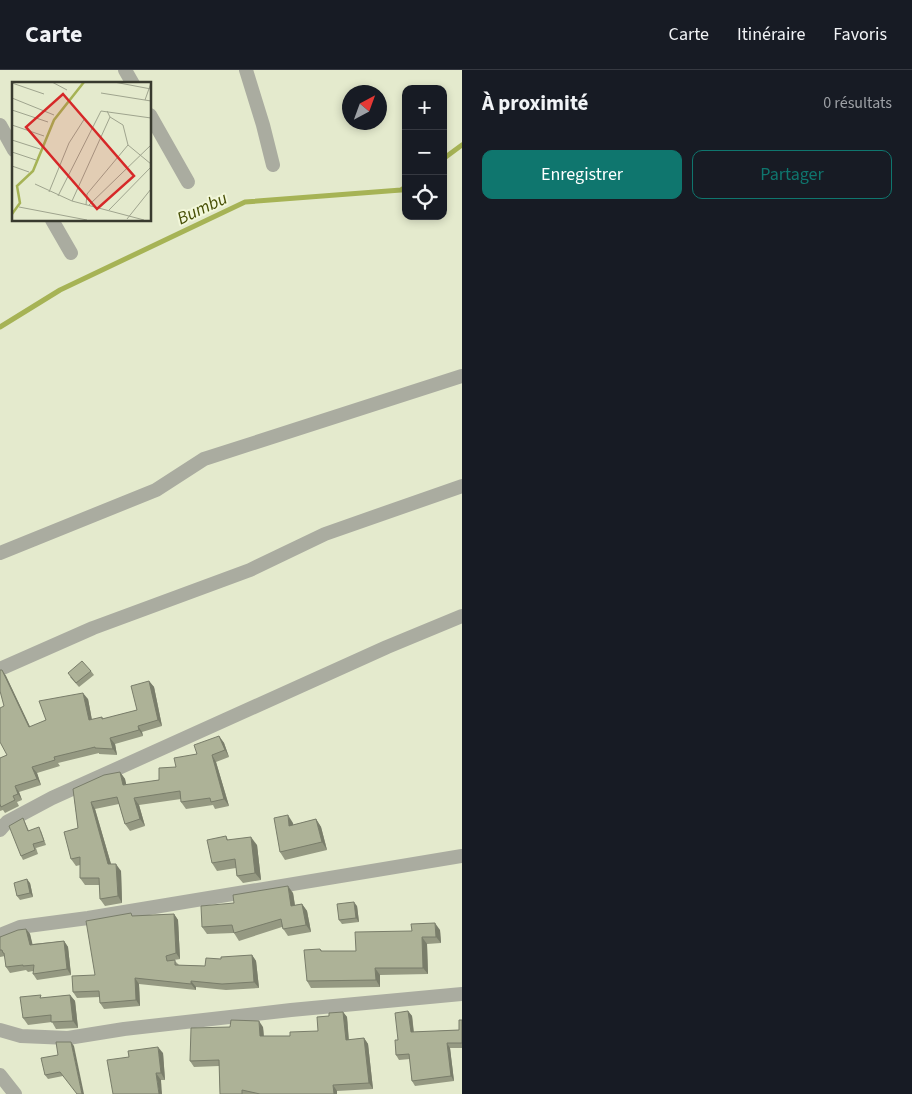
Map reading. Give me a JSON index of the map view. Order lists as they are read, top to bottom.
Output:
{
  "water": ["Bumbu"],
  "north": "top right",
  "page": {
    "header": "Carte",
    "nav": ["Carte", "Itinéraire", "Favoris"],
    "heading": ["À proximité", "0 résultats"],
    "map_buttons": ["+", "−"],
    "buttons": ["Enregistrer", "Partager"]
  }
}
